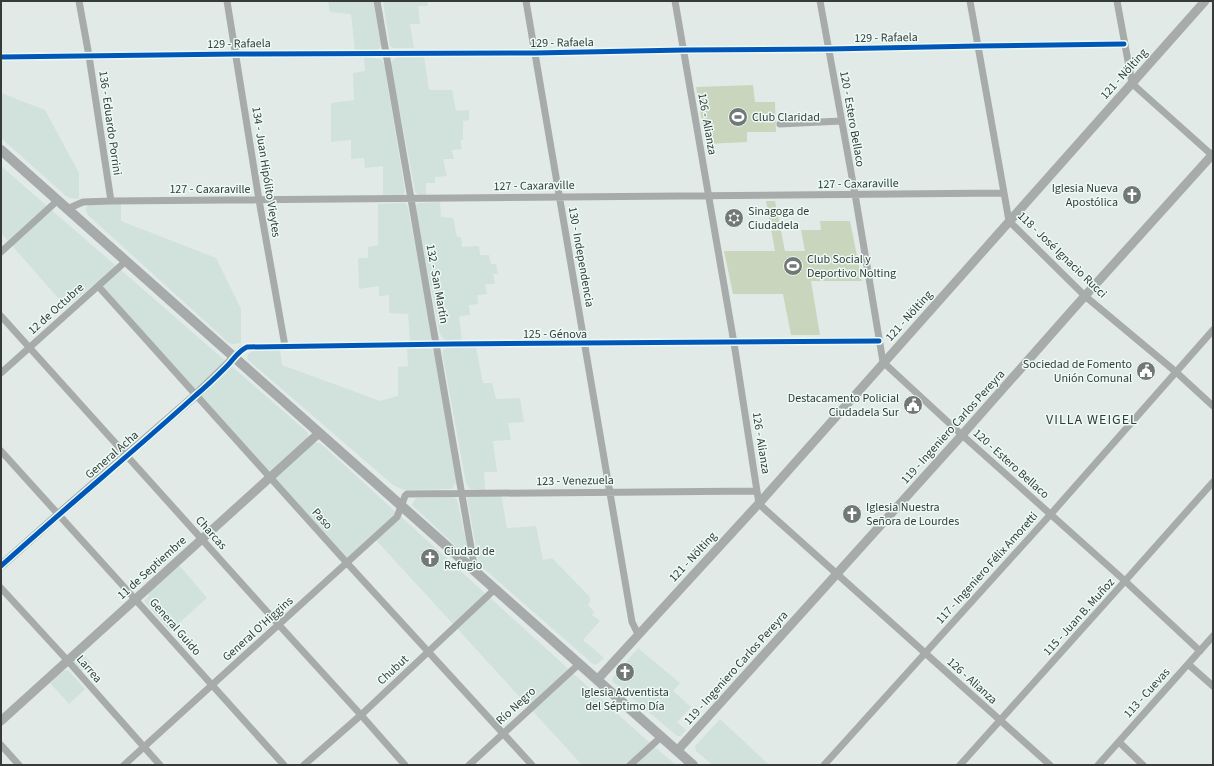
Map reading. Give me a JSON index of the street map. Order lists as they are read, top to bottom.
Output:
{
  "streets": {
    "street": [
      "129 - Rafaela",
      "121 - Nölting",
      "120 - Estero Bellaco",
      "136 - Eduardo Porrini",
      "126 - Alianza",
      "134 - Juan Hipólito Vieytes",
      "127 - Caxaraville",
      "118 - José Ignacio Rucci",
      "130 - Independencia",
      "132 - San Martín",
      "12 de Octubre",
      "125 - Génova",
      "119 - Ingeniero Carlos Pereyra",
      "General Acha",
      "123 - Venezuela",
      "Paso",
      "Charcas",
      "11 de Septiembre",
      "117 - Ingeniero Félix Amoretti",
      "115 - Juan B. Muñoz",
      "General Guido",
      "General O'Higgins",
      "Larrea",
      "Chubut",
      "113 - Cuevas",
      "Río Negro"
    ]
  },
  "crossings": [
    ["129 - Rafaela", "120 - Estero Bellaco"],
    ["129 - Rafaela", "136 - Eduardo Porrini"],
    ["129 - Rafaela", "126 - Alianza"],
    ["129 - Rafaela", "134 - Juan Hipólito Vieytes"],
    ["129 - Rafaela", "118 - José Ignacio Rucci"],
    ["129 - Rafaela", "130 - Independencia"],
    ["129 - Rafaela", "132 - San Martín"],
    ["121 - Nölting", "120 - Estero Bellaco"],
    ["121 - Nölting", "126 - Alianza"],
    ["121 - Nölting", "118 - José Ignacio Rucci"],
    ["121 - Nölting", "130 - Independencia"],
    ["120 - Estero Bellaco", "127 - Caxaraville"],
    ["120 - Estero Bellaco", "125 - Génova"],
    ["120 - Estero Bellaco", "119 - Ingeniero Carlos Pereyra"],
    ["120 - Estero Bellaco", "117 - Ingeniero Félix Amoretti"],
    ["120 - Estero Bellaco", "115 - Juan B. Muñoz"],
    ["120 - Estero Bellaco", "113 - Cuevas"],
    ["136 - Eduardo Porrini", "127 - Caxaraville"],
    ["126 - Alianza", "127 - Caxaraville"],
    ["126 - Alianza", "125 - Génova"],
    ["126 - Alianza", "119 - Ingeniero Carlos Pereyra"],
    ["126 - Alianza", "123 - Venezuela"],
    ["126 - Alianza", "117 - Ingeniero Félix Amoretti"],
    ["126 - Alianza", "115 - Juan B. Muñoz"],
    ["134 - Juan Hipólito Vieytes", "127 - Caxaraville"],
    ["134 - Juan Hipólito Vieytes", "125 - Génova"],
    ["127 - Caxaraville", "118 - José Ignacio Rucci"],
    ["127 - Caxaraville", "130 - Independencia"],
    ["127 - Caxaraville", "132 - San Martín"],
    ["118 - José Ignacio Rucci", "119 - Ingeniero Carlos Pereyra"],
    ["118 - José Ignacio Rucci", "117 - Ingeniero Félix Amoretti"],
    ["130 - Independencia", "125 - Génova"],
    ["130 - Independencia", "123 - Venezuela"],
    ["132 - San Martín", "125 - Génova"],
    ["132 - San Martín", "123 - Venezuela"],
    ["12 de Octubre", "Paso"],
    ["12 de Octubre", "Charcas"],
    ["125 - Génova", "General Acha"],
    ["General Acha", "Paso"],
    ["General Acha", "Charcas"],
    ["General Acha", "General Guido"],
    ["123 - Venezuela", "General O'Higgins"],
    ["Paso", "11 de Septiembre"],
    ["Paso", "General O'Higgins"],
    ["Paso", "Chubut"],
    ["Paso", "Río Negro"],
    ["Charcas", "11 de Septiembre"],
    ["Charcas", "General O'Higgins"],
    ["Charcas", "Chubut"],
    ["11 de Septiembre", "General Guido"],
    ["11 de Septiembre", "Larrea"],
    ["General Guido", "General O'Higgins"],
    ["General O'Higgins", "Larrea"]
  ],
  "districts": ["VILLA WEIGEL"],
  "places": {
    "sports": ["Club Claridad", "Club Social y Deportivo Nolting"],
    "church": [
      "Iglesia Nueva Apostólica",
      "Iglesia Nuestra Señora de Lourdes",
      "Ciudad de Refugio",
      "Iglesia Adventista del Séptimo Día"
    ],
    "synagogue": ["Sinagoga de Ciudadela"],
    "public building": ["Sociedad de Fomento Unión Comunal", "Destacamento Policial Ciudadela Sur"]
  }
}
